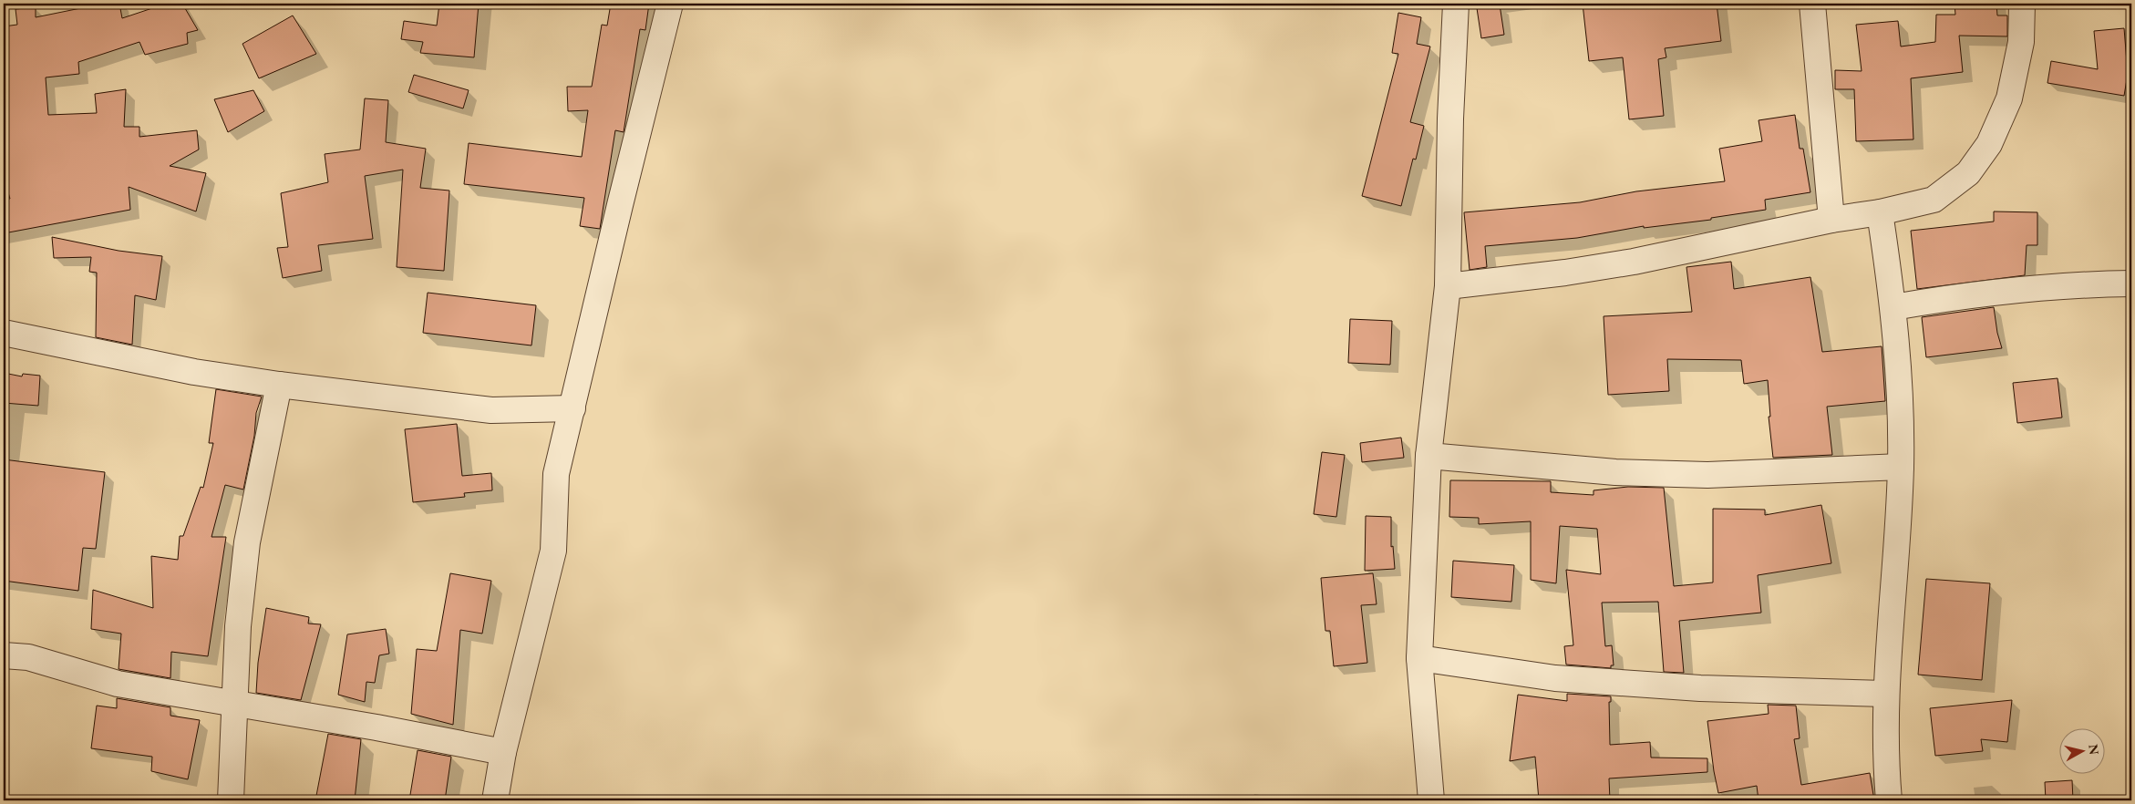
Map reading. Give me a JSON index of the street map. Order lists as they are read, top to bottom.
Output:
{
  "north": "right"
}
